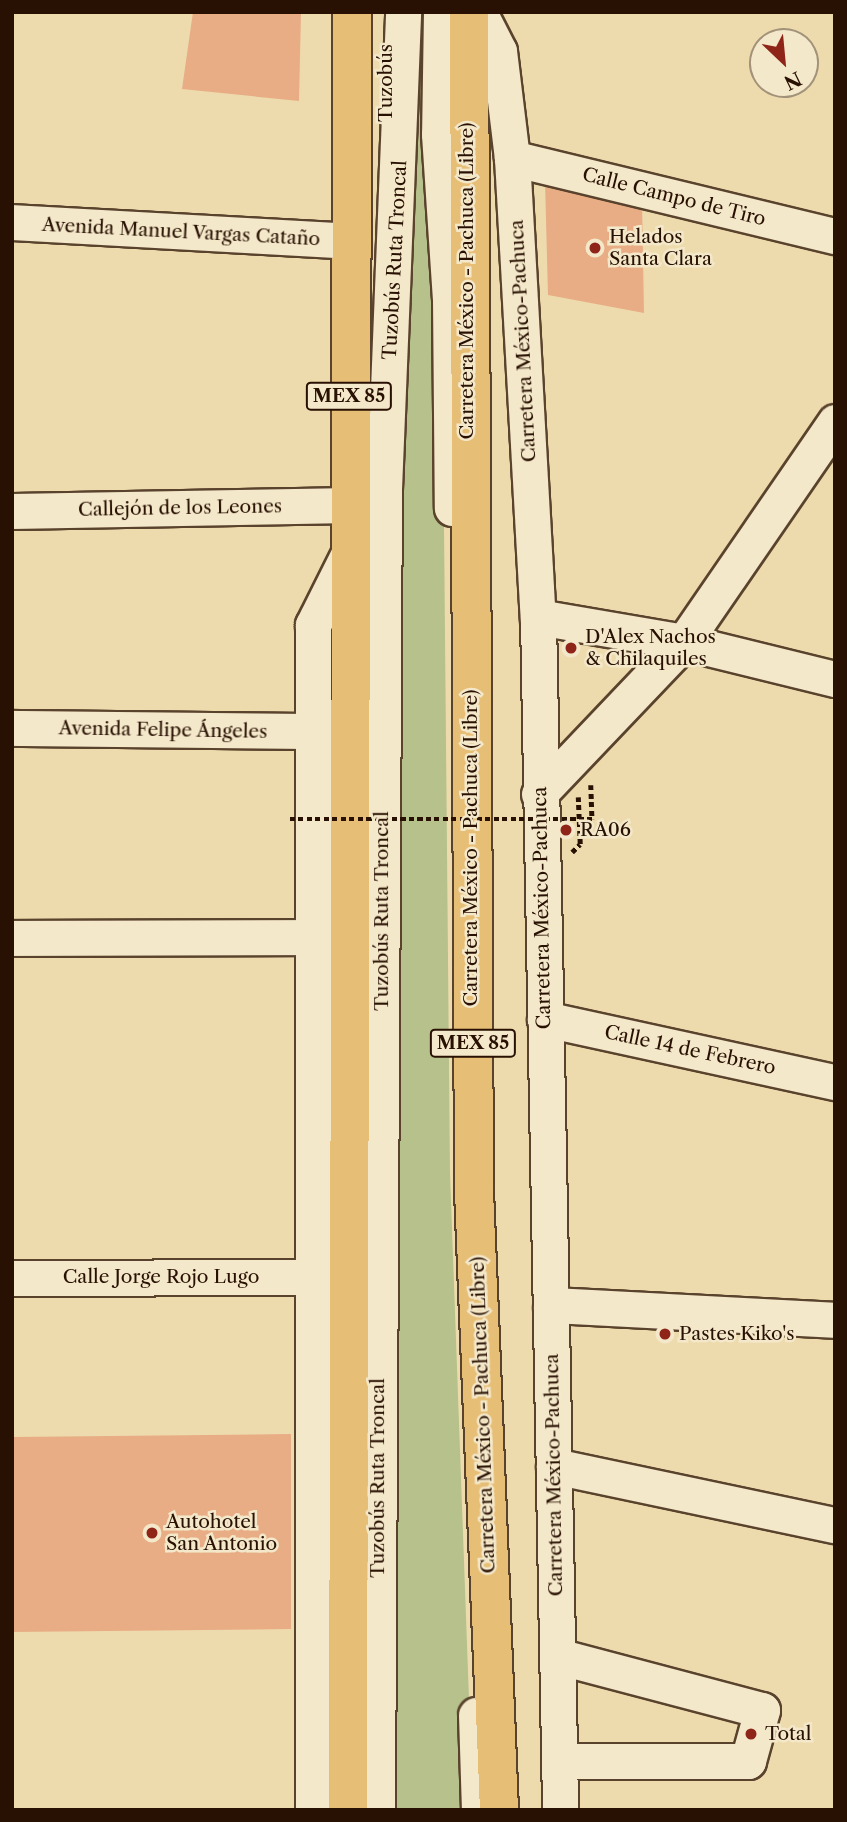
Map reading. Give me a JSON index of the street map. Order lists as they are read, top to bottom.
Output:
{
  "streets": {
    "highway": ["Carretera México - Pachuca (Libre)", "MEX 85"],
    "street": [
      "Tuzobús",
      "Calle Campo de Tiro",
      "Avenida Manuel Vargas Cataño",
      "Tuzobús Ruta Troncal",
      "Carretera México-Pachuca",
      "Callejón de los Leones",
      "Avenida Felipe Ángeles",
      "Calle 14 de Febrero",
      "Calle Jorge Rojo Lugo"
    ]
  },
  "crossings": [
    ["Tuzobús", "Tuzobús Ruta Troncal"],
    ["Calle Campo de Tiro", "Carretera México-Pachuca"],
    ["Avenida Manuel Vargas Cataño", "MEX 85"],
    ["Carretera México-Pachuca", "Calle 14 de Febrero"],
    ["MEX 85", "Callejón de los Leones"]
  ],
  "places": [
    "Helados Santa Clara",
    "D'Alex Nachos & Chilaquiles",
    "RA06",
    "Pastes Kiko's",
    "Autohotel San Antonio",
    "Total"
  ],
  "north": "bottom right"
}
